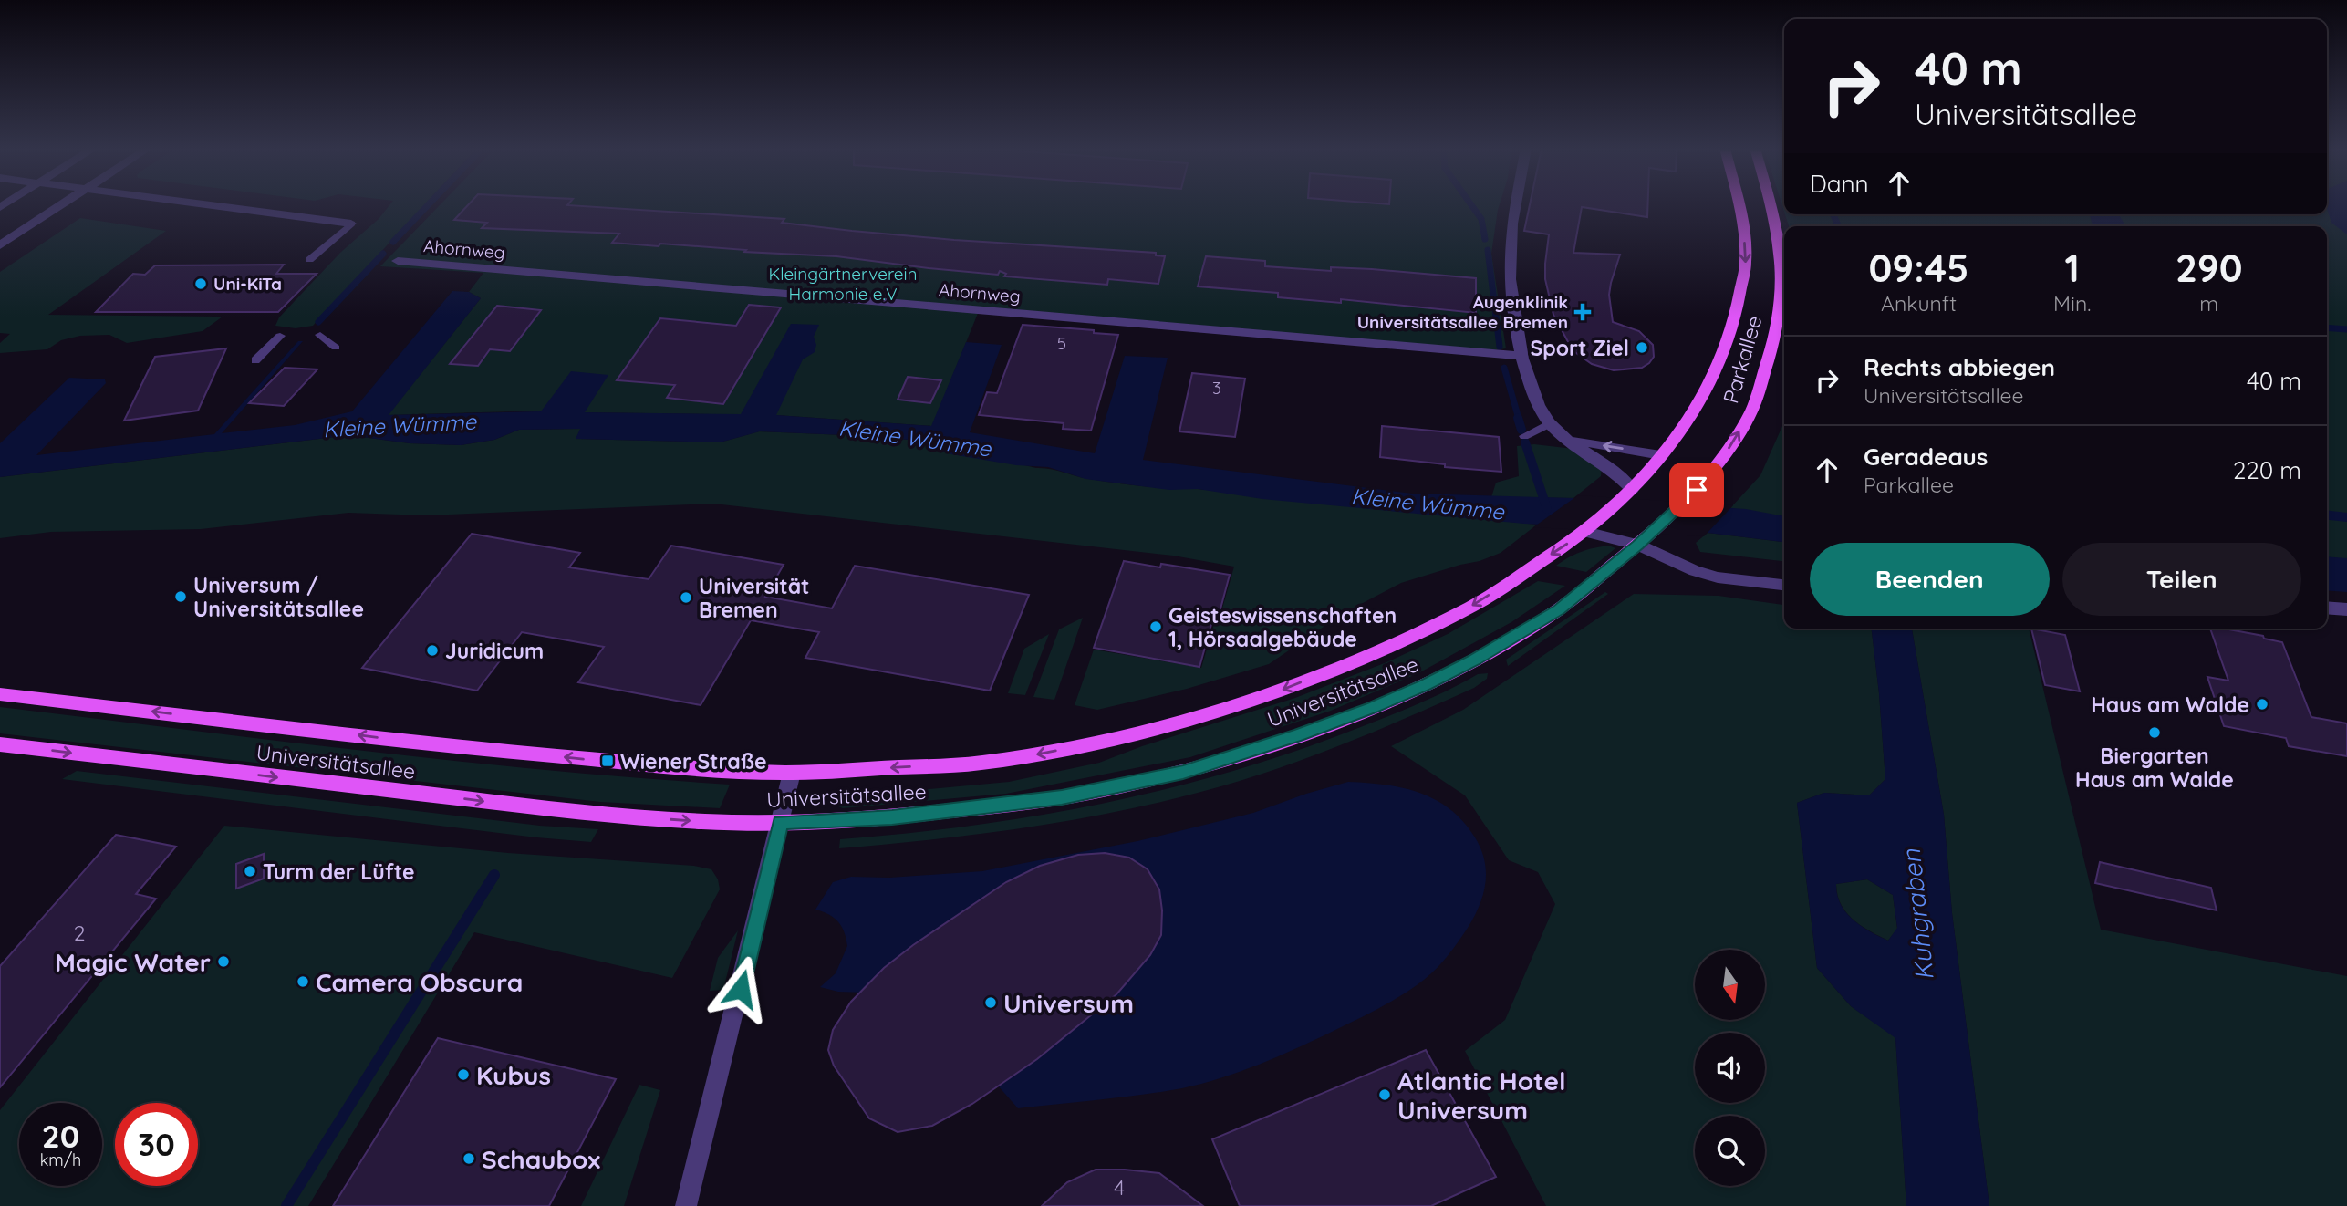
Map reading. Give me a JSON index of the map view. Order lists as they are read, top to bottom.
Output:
{
  "streets": {
    "main road": ["Parkallee", "Universitätsallee"],
    "street": ["Ahornweg"]
  },
  "crossings": [
    ["Parkallee", "Universitätsallee"]
  ],
  "water": ["Kleine Wümme", "Kuhgraben"],
  "parks": ["Kleingärtnerverein Harmonie e.V"],
  "places": {
    "other": [
      "Uni-KiTa",
      "Sport Ziel",
      "Universum / Universitätsallee",
      "Universität Bremen",
      "Geisteswissenschaften 1, Hörsaalgebäude",
      "Juridicum",
      "Haus am Walde",
      "Biergarten Haus am Walde",
      "Turm der Lüfte",
      "Magic Water",
      "Camera Obscura",
      "Universum",
      "Kubus",
      "Atlantic Hotel Universum",
      "Schaubox"
    ],
    "health": ["Augenklinik Universitätsallee Bremen"],
    "transit": ["Wiener Straße"]
  },
  "house_numbers": [
    "5",
    "3",
    "2",
    "4"
  ],
  "north": "bottom",
  "page": {
    "turn": ["40 m", "Universitätsallee"],
    "then": "Dann",
    "eta": [
      "09:45",
      "Ankunft",
      "1",
      "Min.",
      "290",
      "m"
    ],
    "list": [
      {
        "name": "Rechts abbiegen",
        "note": "Universitätsallee",
        "value": "40 m"
      },
      {
        "name": "Geradeaus",
        "note": "Parkallee",
        "value": "220 m"
      }
    ],
    "buttons": ["Beenden", "Teilen"],
    "speed": "20 km/h",
    "limit": "30"
  }
}
